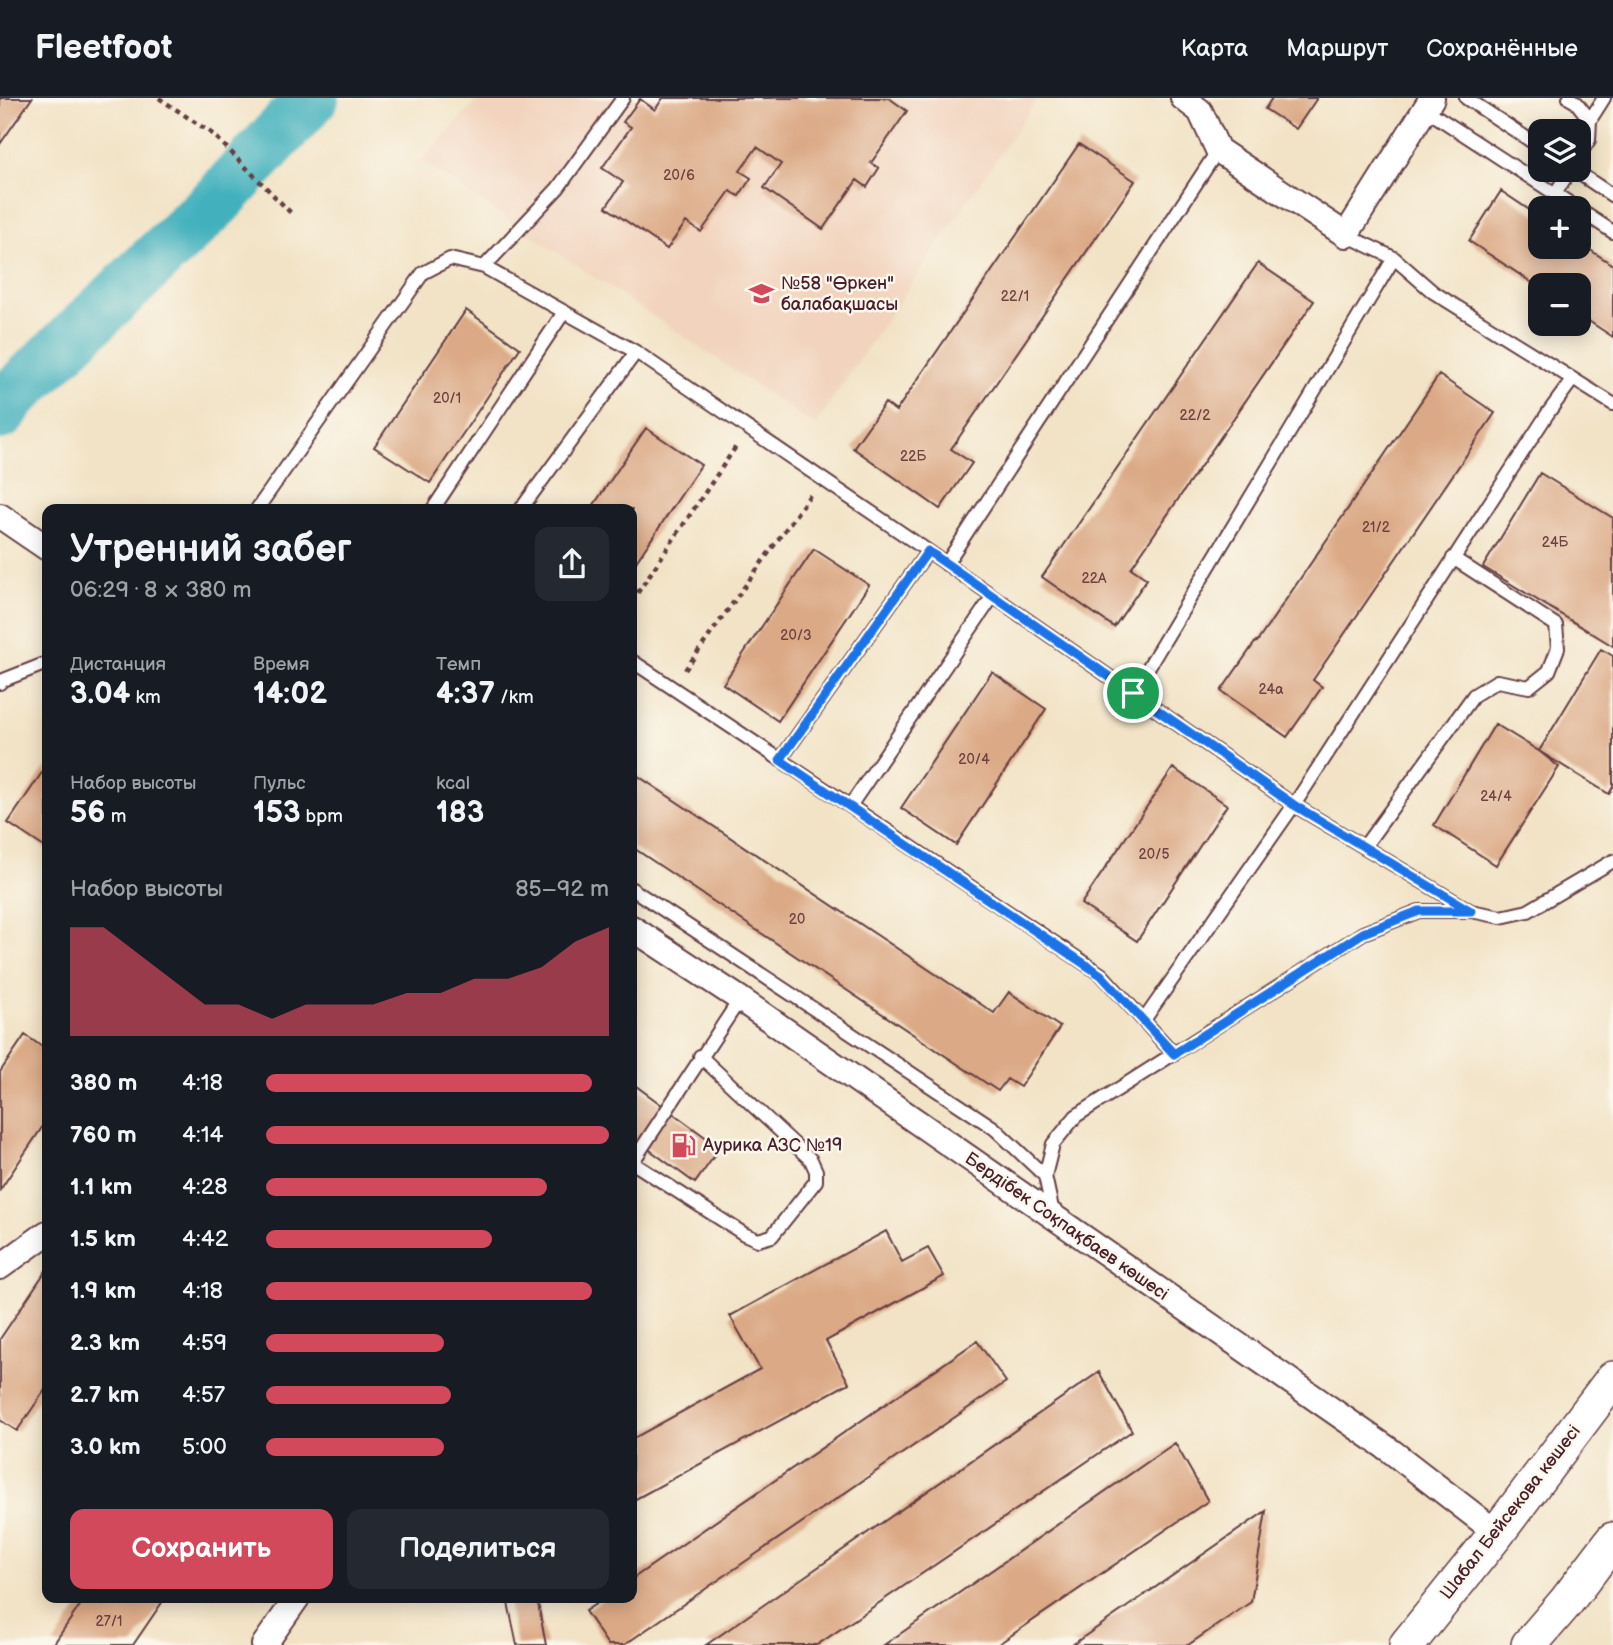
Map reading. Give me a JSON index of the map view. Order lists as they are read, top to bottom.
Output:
{
  "streets": {
    "main road": ["Шабал Бейсекова көшесі"],
    "street": ["Бердібек Соқпақбаев көшесі"]
  },
  "crossings": [
    ["Бердібек Соқпақбаев көшесі", "Шабал Бейсекова көшесі"]
  ],
  "places": {
    "school or university": ["№58 \"Өркен\" балабақшасы"],
    "fuel station": ["Аурика АЗС №19"]
  },
  "house_numbers": [
    "20/6",
    "22/1",
    "20/1",
    "22/2",
    "22Б",
    "21/2",
    "24Б",
    "22А",
    "20/3",
    "24а",
    "20/4",
    "24/4",
    "20/5",
    "20",
    "27/1"
  ],
  "page": {
    "header": "Fleetfoot",
    "nav": ["Карта", "Маршрут", "Сохранённые"],
    "map_buttons": ["+", "−"],
    "heading": ["Утренний забег", "06:29 · 8 × 380 m"],
    "stats": [
      ["Дистанция", "3.04 km"],
      ["Время", "14:02"],
      ["Темп", "4:37 /km"],
      ["Набор высоты", "56 m"],
      ["Пульс", "153 bpm"],
      ["kcal", "183"]
    ],
    "chart": ["Набор высоты", "85–92 m"],
    "list": [
      {
        "name": "380 m",
        "note": "4:18"
      },
      {
        "name": "760 m",
        "note": "4:14"
      },
      {
        "name": "1.1 km",
        "note": "4:28"
      },
      {
        "name": "1.5 km",
        "note": "4:42"
      },
      {
        "name": "1.9 km",
        "note": "4:18"
      },
      {
        "name": "2.3 km",
        "note": "4:59"
      },
      {
        "name": "2.7 km",
        "note": "4:57"
      },
      {
        "name": "3.0 km",
        "note": "5:00"
      }
    ],
    "buttons": ["Сохранить", "Поделиться"]
  }
}
